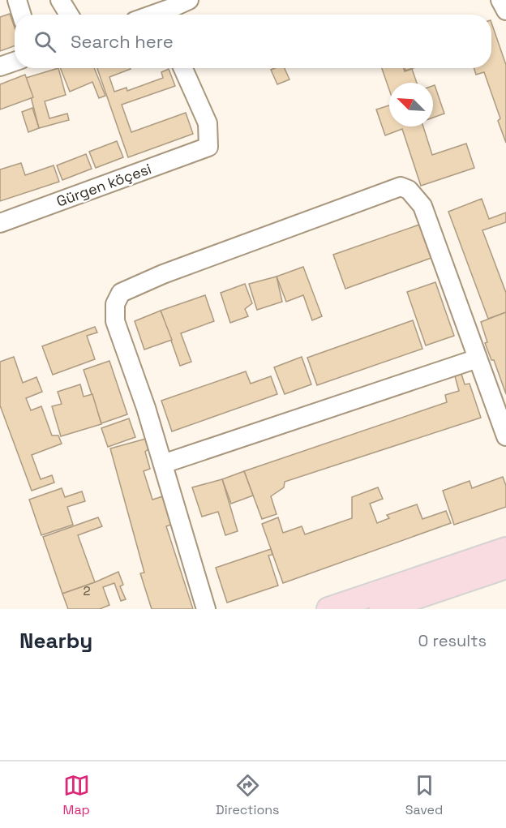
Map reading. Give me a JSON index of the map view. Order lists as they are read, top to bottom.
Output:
{
  "streets": {
    "street": ["Gürgen köçesi"]
  },
  "house_numbers": ["2"],
  "north": "top left",
  "page": {
    "search": "Search here",
    "heading": ["Nearby", "0 results"],
    "nav": ["Map", "Directions", "Saved"]
  }
}
